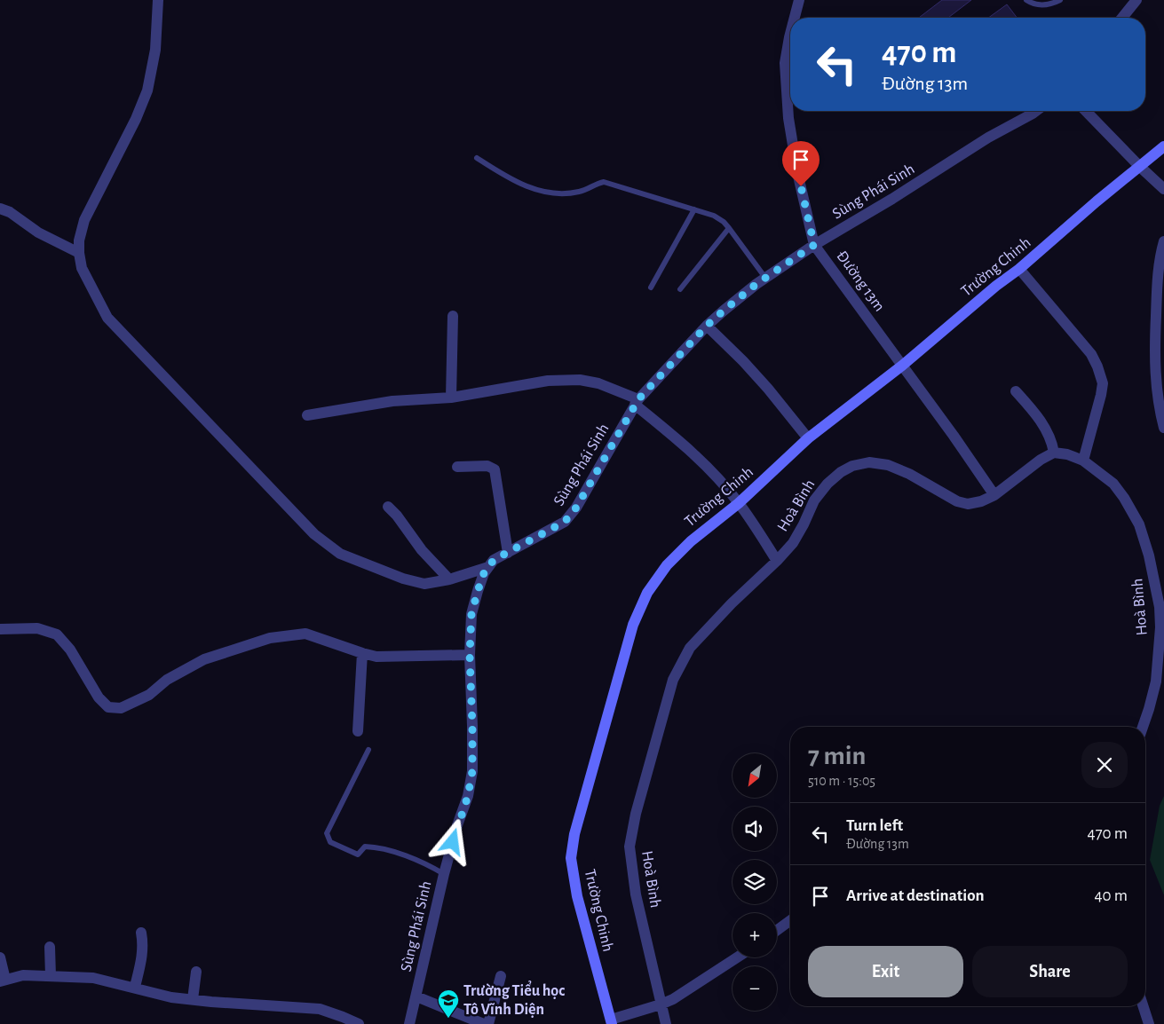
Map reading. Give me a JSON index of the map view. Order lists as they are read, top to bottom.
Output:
{
  "streets": {
    "street": [
      "Sùng Phái Sinh",
      "Trường Chinh",
      "Đường 13m",
      "Hoà Bình"
    ]
  },
  "crossings": [
    ["Sùng Phái Sinh", "Đường 13m"],
    ["Trường Chinh", "Đường 13m"],
    ["Đường 13m", "Hoà Bình"]
  ],
  "places": {
    "school or university": ["Trường Tiểu học Tô Vĩnh Diện"]
  },
  "north": "bottom left",
  "page": {
    "turn": ["470 m", "Đường 13m"],
    "heading": ["7 min", "510 m · 15:05"],
    "map_buttons": ["+", "−"],
    "list": [
      {
        "name": "Turn left",
        "note": "Đường 13m",
        "value": "470 m"
      },
      {
        "name": "Arrive at destination",
        "value": "40 m"
      }
    ],
    "buttons": ["Exit", "Share"]
  }
}
